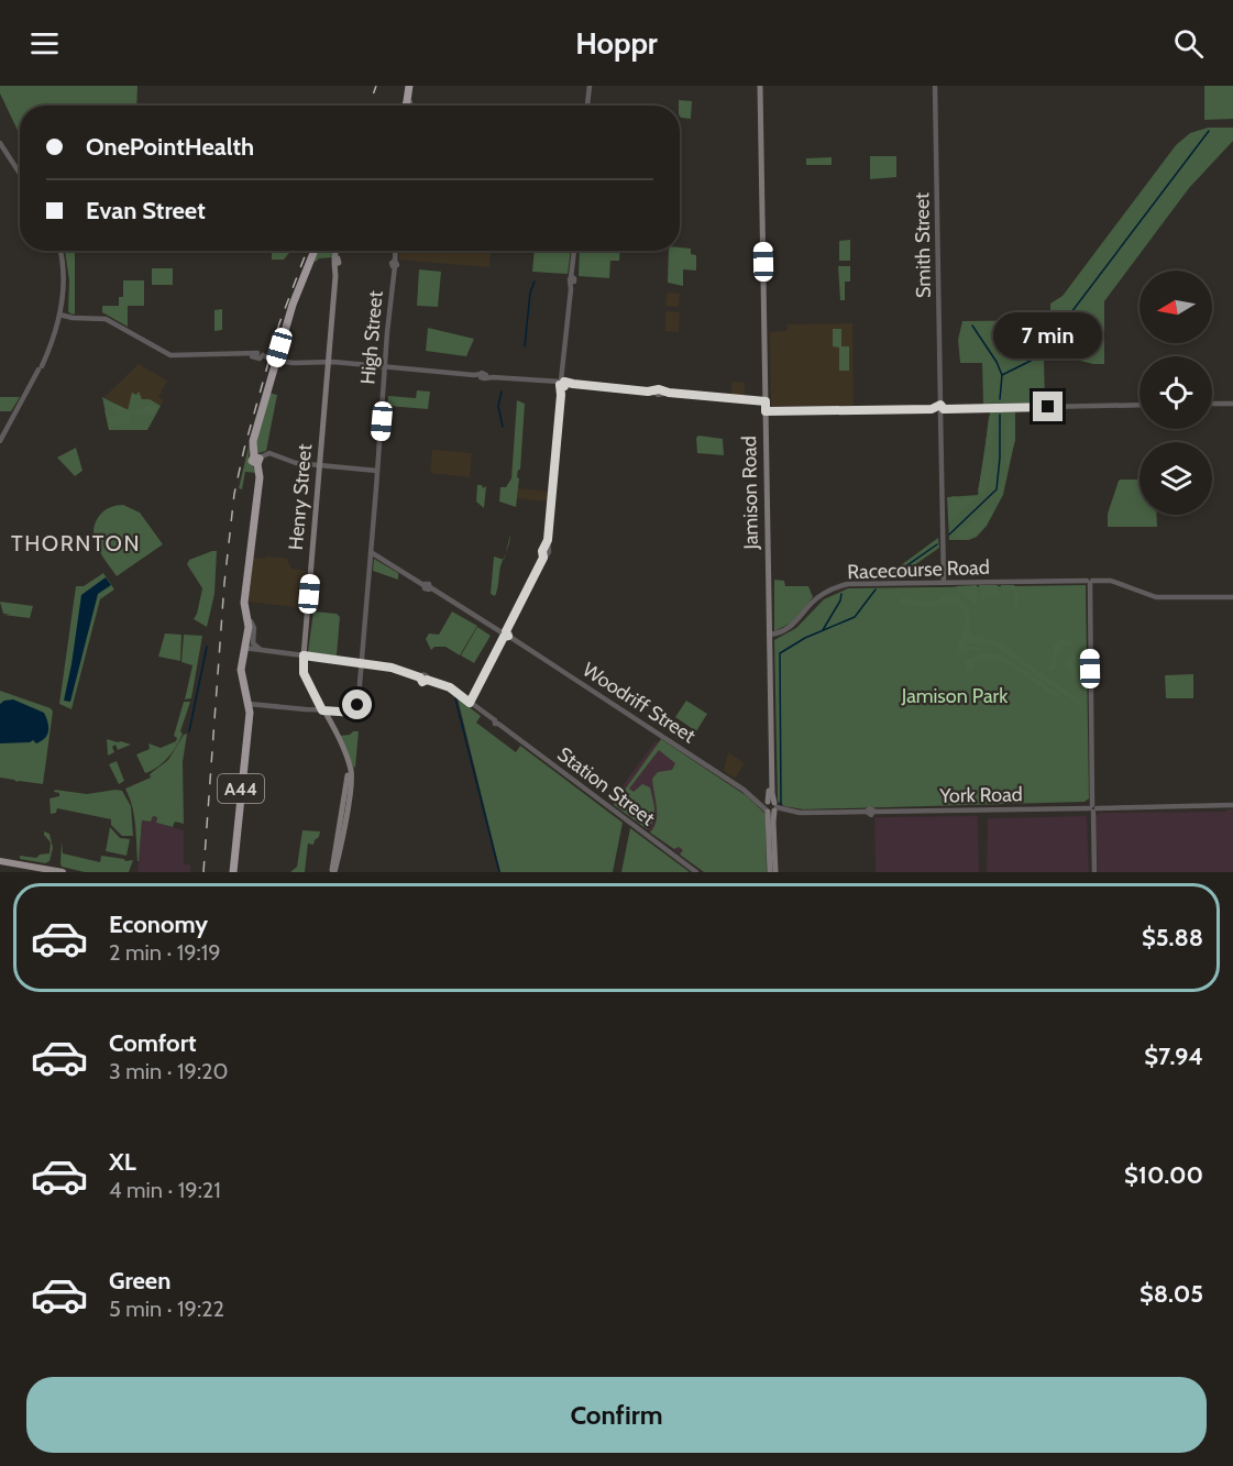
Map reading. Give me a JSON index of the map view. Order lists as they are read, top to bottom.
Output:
{
  "streets": {
    "highway": ["A44"],
    "main road": ["Jamison Road", "Henry Street"],
    "street": [
      "Smith Street",
      "High Street",
      "Racecourse Road",
      "Woodriff Street",
      "Station Street",
      "York Road"
    ]
  },
  "crossings": [
    ["Smith Street", "Racecourse Road"],
    ["High Street", "Henry Street"],
    ["High Street", "Woodriff Street"],
    ["High Street", "Station Street"],
    ["Jamison Road", "Racecourse Road"],
    ["Jamison Road", "Woodriff Street"],
    ["Jamison Road", "York Road"],
    ["Woodriff Street", "York Road"]
  ],
  "districts": ["THORNTON"],
  "parks": ["Jamison Park"],
  "north": "left",
  "page": {
    "header": "Hoppr",
    "banner": ["OnePointHealth", "Evan Street"],
    "bubble": "7 min",
    "list": [
      {
        "name": "Economy",
        "note": "2 min · 19:19",
        "value": "$5.88"
      },
      {
        "name": "Comfort",
        "note": "3 min · 19:20",
        "value": "$7.94"
      },
      {
        "name": "XL",
        "note": "4 min · 19:21",
        "value": "$10.00"
      },
      {
        "name": "Green",
        "note": "5 min · 19:22",
        "value": "$8.05"
      }
    ],
    "buttons": "Confirm"
  }
}
